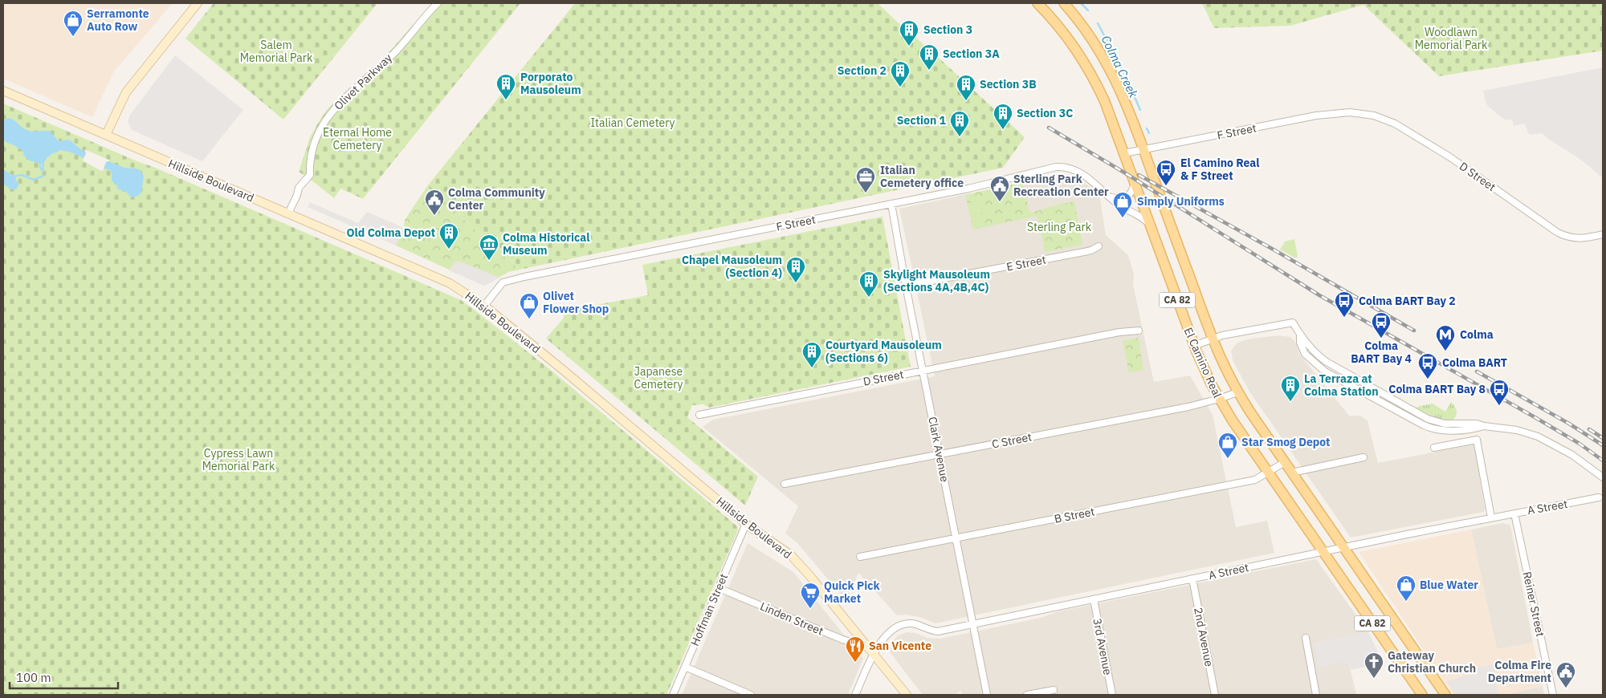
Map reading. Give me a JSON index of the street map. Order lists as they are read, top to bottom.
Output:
{
  "streets": {
    "main road": ["Hillside Boulevard", "CA 82", "El Camino Real"],
    "street": [
      "Olivet Parkway",
      "F Street",
      "D Street",
      "E Street",
      "C Street",
      "Clark Avenue",
      "A Street",
      "B Street",
      "Reiner Street",
      "Hoffman Street",
      "Linden Street",
      "2nd Avenue",
      "3rd Avenue"
    ]
  },
  "crossings": [
    ["Olivet Parkway", "Hillside Boulevard"],
    ["F Street", "D Street"],
    ["F Street", "Hillside Boulevard"],
    ["F Street", "El Camino Real"],
    ["F Street", "Clark Avenue"],
    ["D Street", "Clark Avenue"],
    ["Hillside Boulevard", "A Street"],
    ["Hillside Boulevard", "Hoffman Street"],
    ["Hillside Boulevard", "Linden Street"],
    ["E Street", "Clark Avenue"],
    ["El Camino Real", "C Street"],
    ["El Camino Real", "A Street"],
    ["El Camino Real", "B Street"],
    ["C Street", "Clark Avenue"],
    ["Clark Avenue", "A Street"],
    ["Clark Avenue", "B Street"],
    ["A Street", "Reiner Street"],
    ["A Street", "2nd Avenue"],
    ["A Street", "3rd Avenue"],
    ["Hoffman Street", "Linden Street"]
  ],
  "water": ["Colma Creek"],
  "parks": [
    "Woodlawn Memorial Park",
    "Salem Memorial Park",
    "Italian Cemetery",
    "Eternal Home Cemetery",
    "Sterling Park",
    "Japanese Cemetery",
    "Cypress Lawn Memorial Park"
  ],
  "places": {
    "shop": [
      "Serramonte Auto Row",
      "Simply Uniforms",
      "Olivet Flower Shop",
      "Star Smog Depot",
      "Blue Water"
    ],
    "building": [
      "Section 3",
      "Section 3A",
      "Section 2",
      "Porporato Mausoleum",
      "Section 3B",
      "Section 3C",
      "Section 1",
      "Old Colma Depot",
      "Chapel Mausoleum (Section 4)",
      "Skylight Mausoleum (Sections 4A,4B,4C)",
      "Courtyard Mausoleum (Sections 6)",
      "La Terraza at Colma Station"
    ],
    "bus stop": [
      "El Camino Real & F Street",
      "Colma BART Bay 2",
      "Colma BART Bay 4",
      "Colma BART",
      "Colma BART Bay 8"
    ],
    "office": ["Italian Cemetery office"],
    "public building": ["Sterling Park Recreation Center", "Colma Community Center", "Colma Fire Department"],
    "museum": ["Colma Historical Museum"],
    "metro station": ["Colma"],
    "supermarket": ["Quick Pick Market"],
    "restaurant": ["San Vicente"],
    "church": ["Gateway Christian Church"]
  },
  "scale_bar": "100 m"
}
